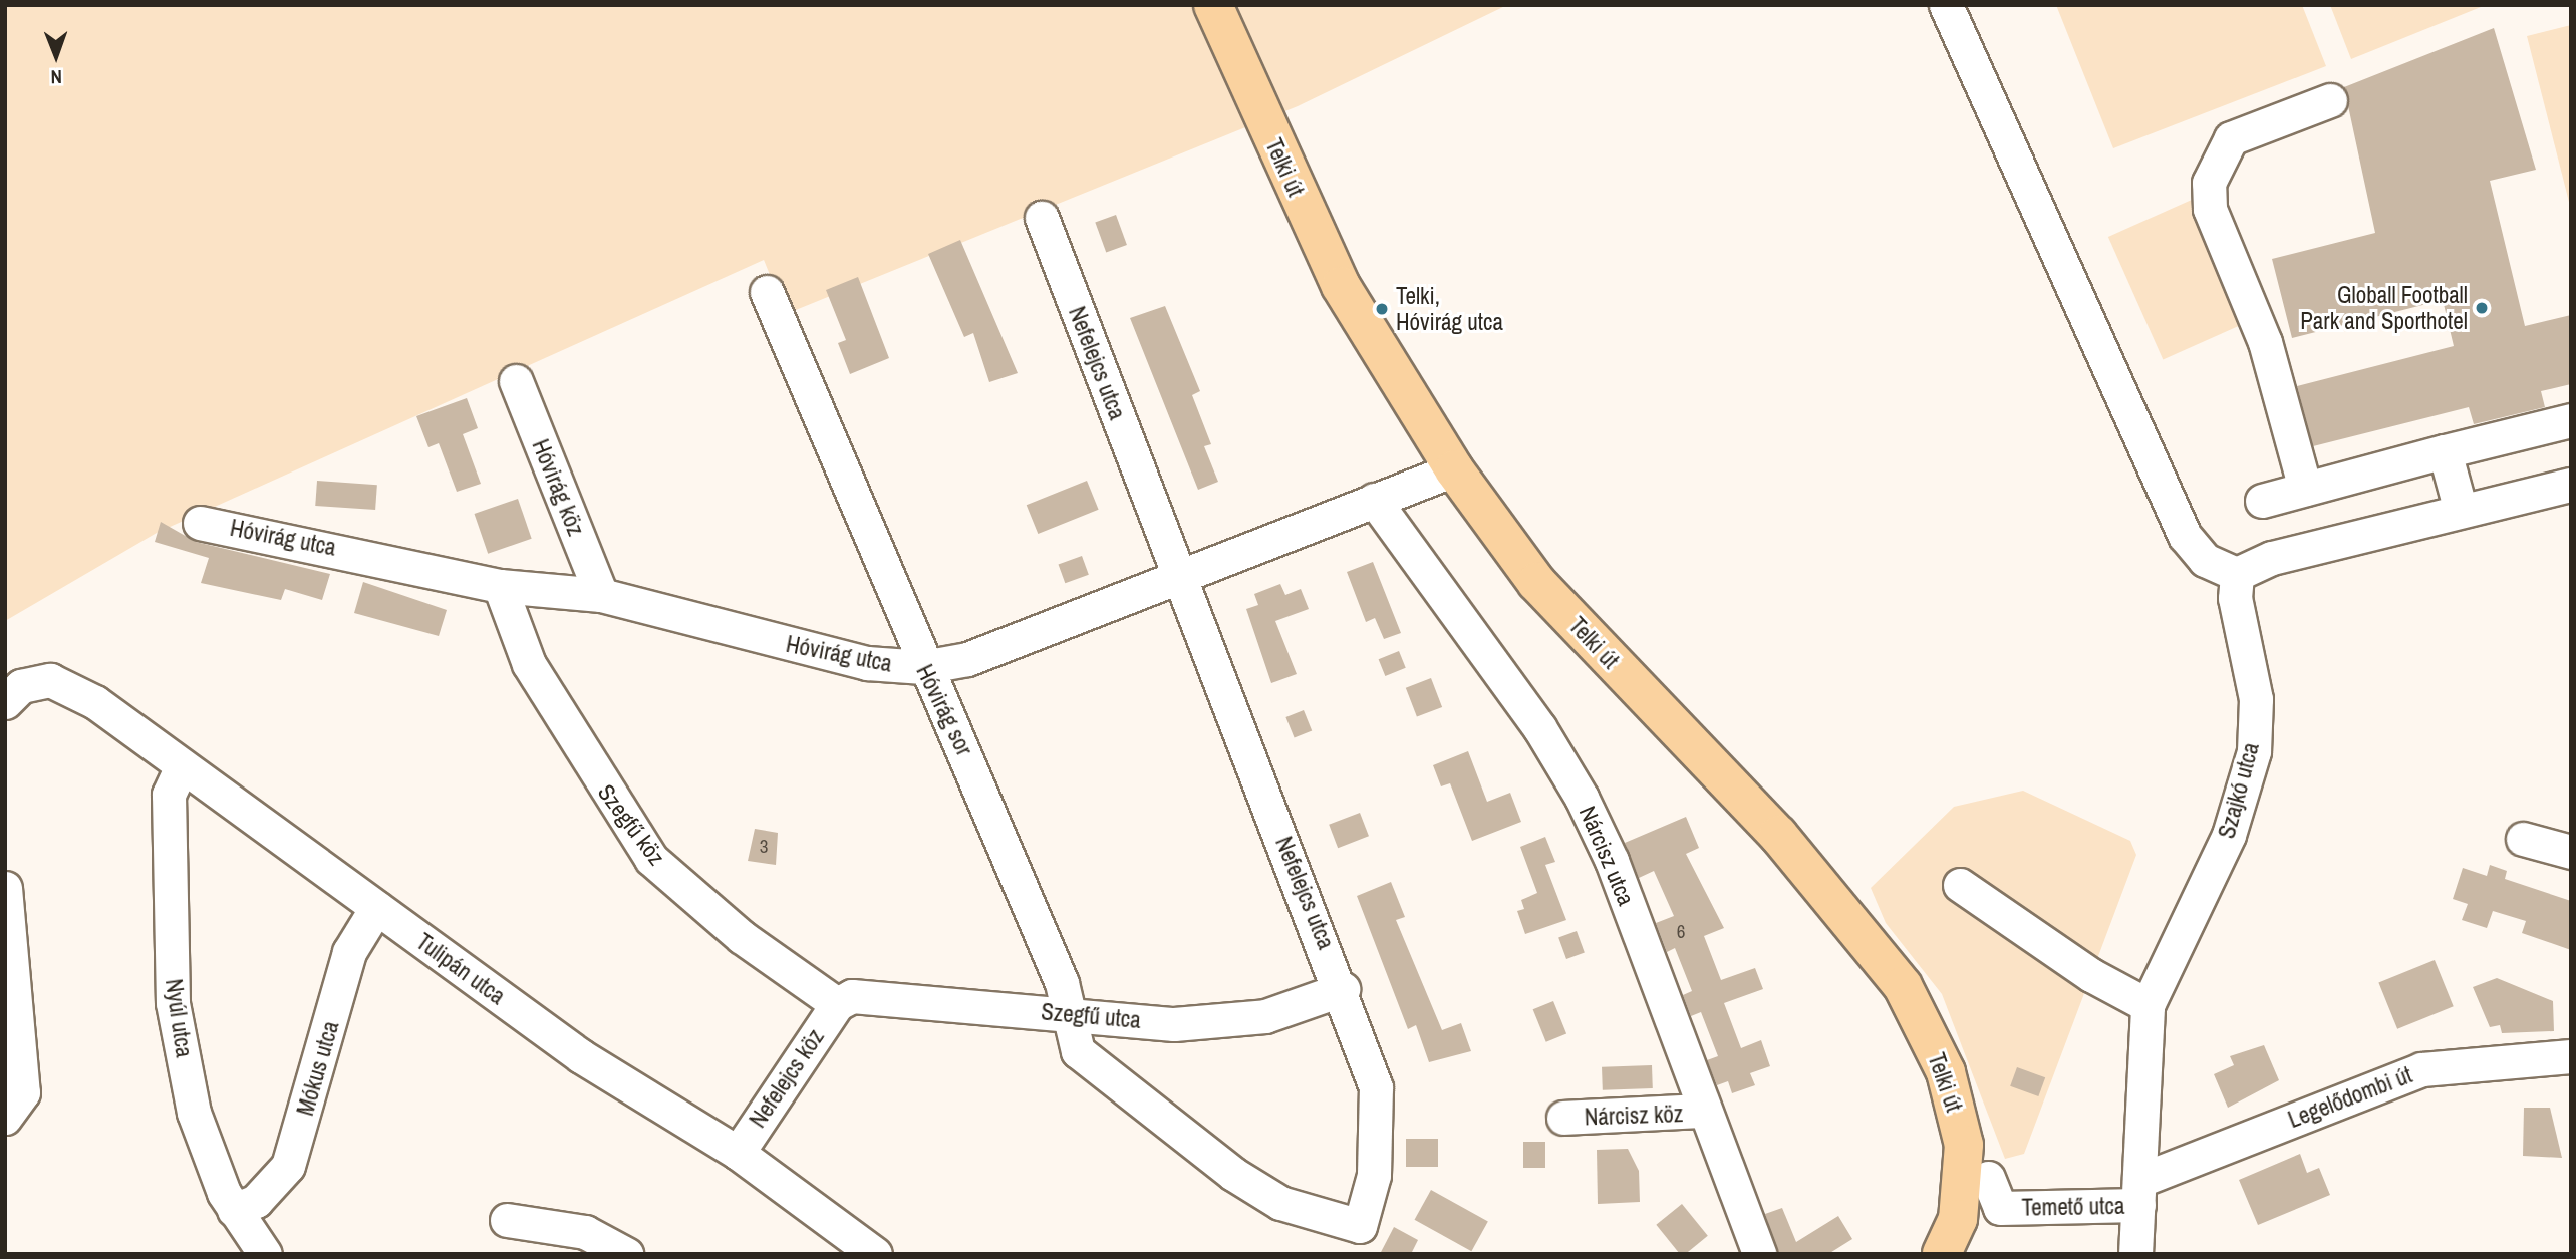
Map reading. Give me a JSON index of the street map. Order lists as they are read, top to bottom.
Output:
{
  "streets": {
    "main road": ["Telki út"],
    "street": [
      "Nefelejcs utca",
      "Hóvirág köz",
      "Hóvirág utca",
      "Hóvirág sor",
      "Szajkó utca",
      "Szegfű köz",
      "Nárcisz utca",
      "Tulipán utca",
      "Szegfű utca",
      "Nyúl utca",
      "Mókus utca",
      "Nefelejcs köz",
      "Legelődombi út",
      "Nárcisz köz",
      "Temető utca"
    ]
  },
  "crossings": [
    ["Telki út", "Hóvirág utca"],
    ["Nefelejcs utca", "Hóvirág utca"],
    ["Nefelejcs utca", "Hóvirág sor"],
    ["Nefelejcs utca", "Szegfű utca"],
    ["Hóvirág köz", "Hóvirág utca"],
    ["Hóvirág utca", "Hóvirág sor"],
    ["Hóvirág utca", "Szegfű köz"],
    ["Hóvirág utca", "Nárcisz utca"],
    ["Hóvirág sor", "Szegfű utca"],
    ["Szajkó utca", "Legelődombi út"],
    ["Szajkó utca", "Temető utca"],
    ["Szegfű köz", "Szegfű utca"],
    ["Szegfű köz", "Nefelejcs köz"],
    ["Nárcisz utca", "Nárcisz köz"],
    ["Tulipán utca", "Nyúl utca"],
    ["Tulipán utca", "Mókus utca"],
    ["Tulipán utca", "Nefelejcs köz"],
    ["Szegfű utca", "Nefelejcs köz"],
    ["Nyúl utca", "Mókus utca"],
    ["Legelődombi út", "Temető utca"]
  ],
  "places": ["Globall Football Park and Sporthotel", "Telki, Hóvirág utca"],
  "house_numbers": ["3", "6"],
  "north": "bottom"
}
